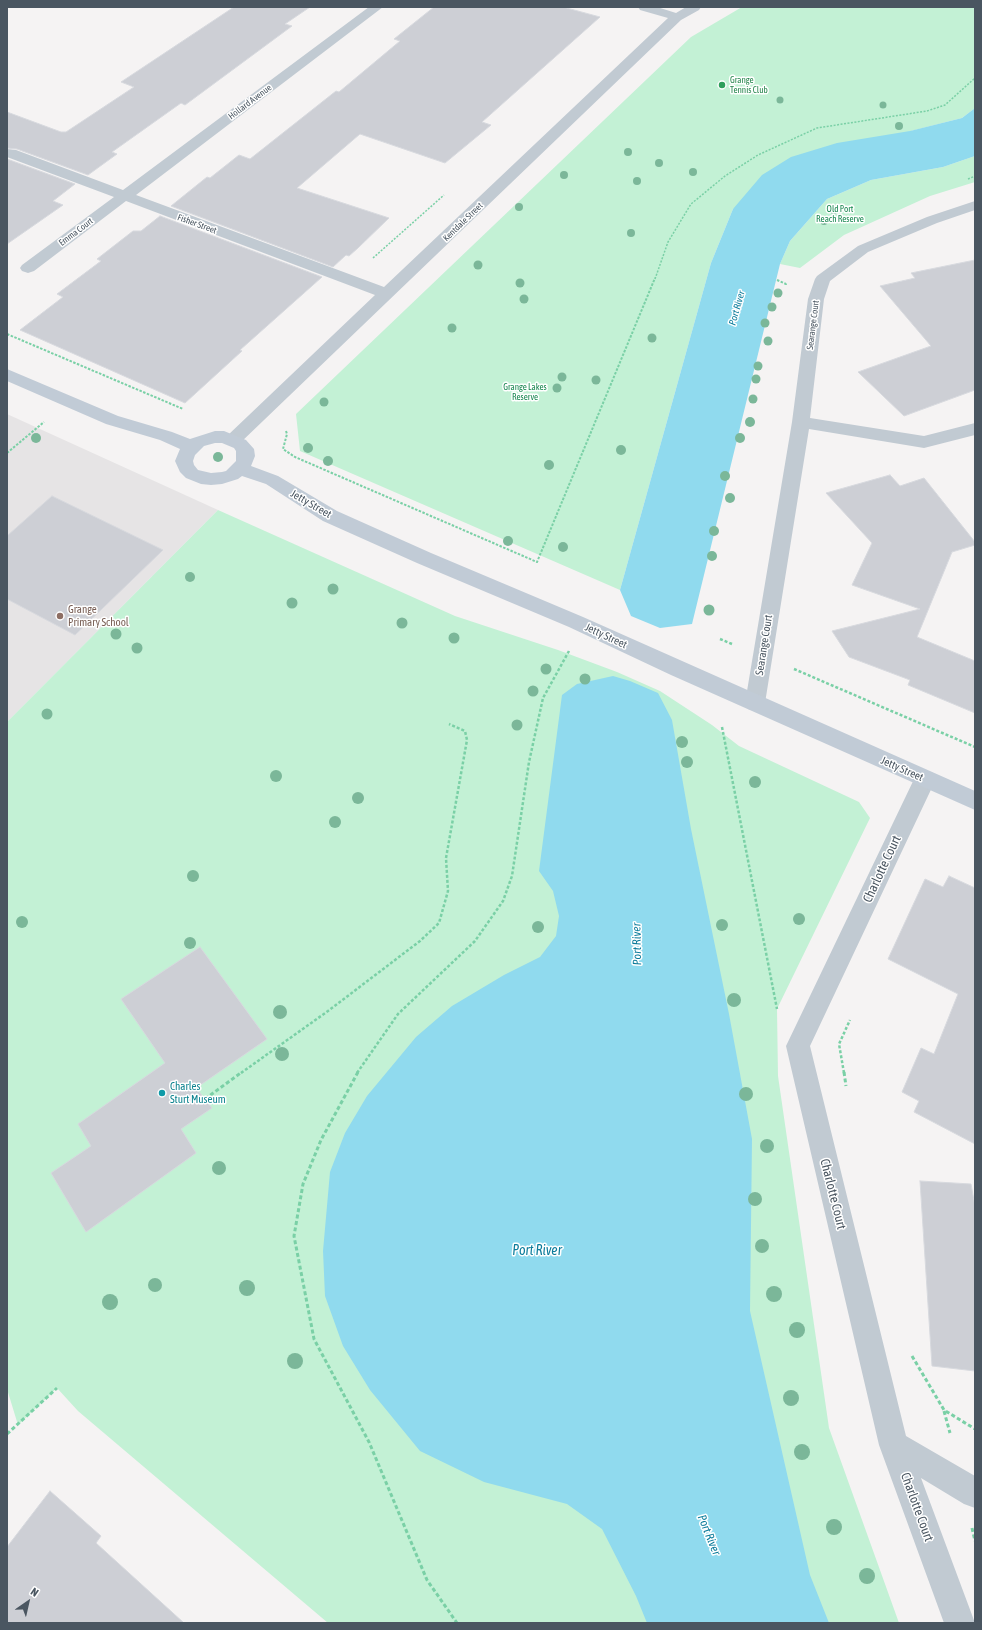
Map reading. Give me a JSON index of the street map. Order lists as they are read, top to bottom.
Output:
{
  "streets": {
    "street": [
      "Hollard Avenue",
      "Kentdale Street",
      "Fisher Street",
      "Emma Court",
      "Searange Court",
      "Jetty Street",
      "Charlotte Court"
    ]
  },
  "crossings": [
    ["Hollard Avenue", "Fisher Street"],
    ["Hollard Avenue", "Emma Court"],
    ["Kentdale Street", "Fisher Street"],
    ["Kentdale Street", "Jetty Street"],
    ["Fisher Street", "Emma Court"],
    ["Searange Court", "Jetty Street"],
    ["Jetty Street", "Charlotte Court"]
  ],
  "water": ["Port River"],
  "parks": ["Old Port Reach Reserve", "Grange Lakes Reserve"],
  "places": ["Grange Tennis Club", "Grange Primary School", "Charles Sturt Museum"],
  "north": "top right"
}
